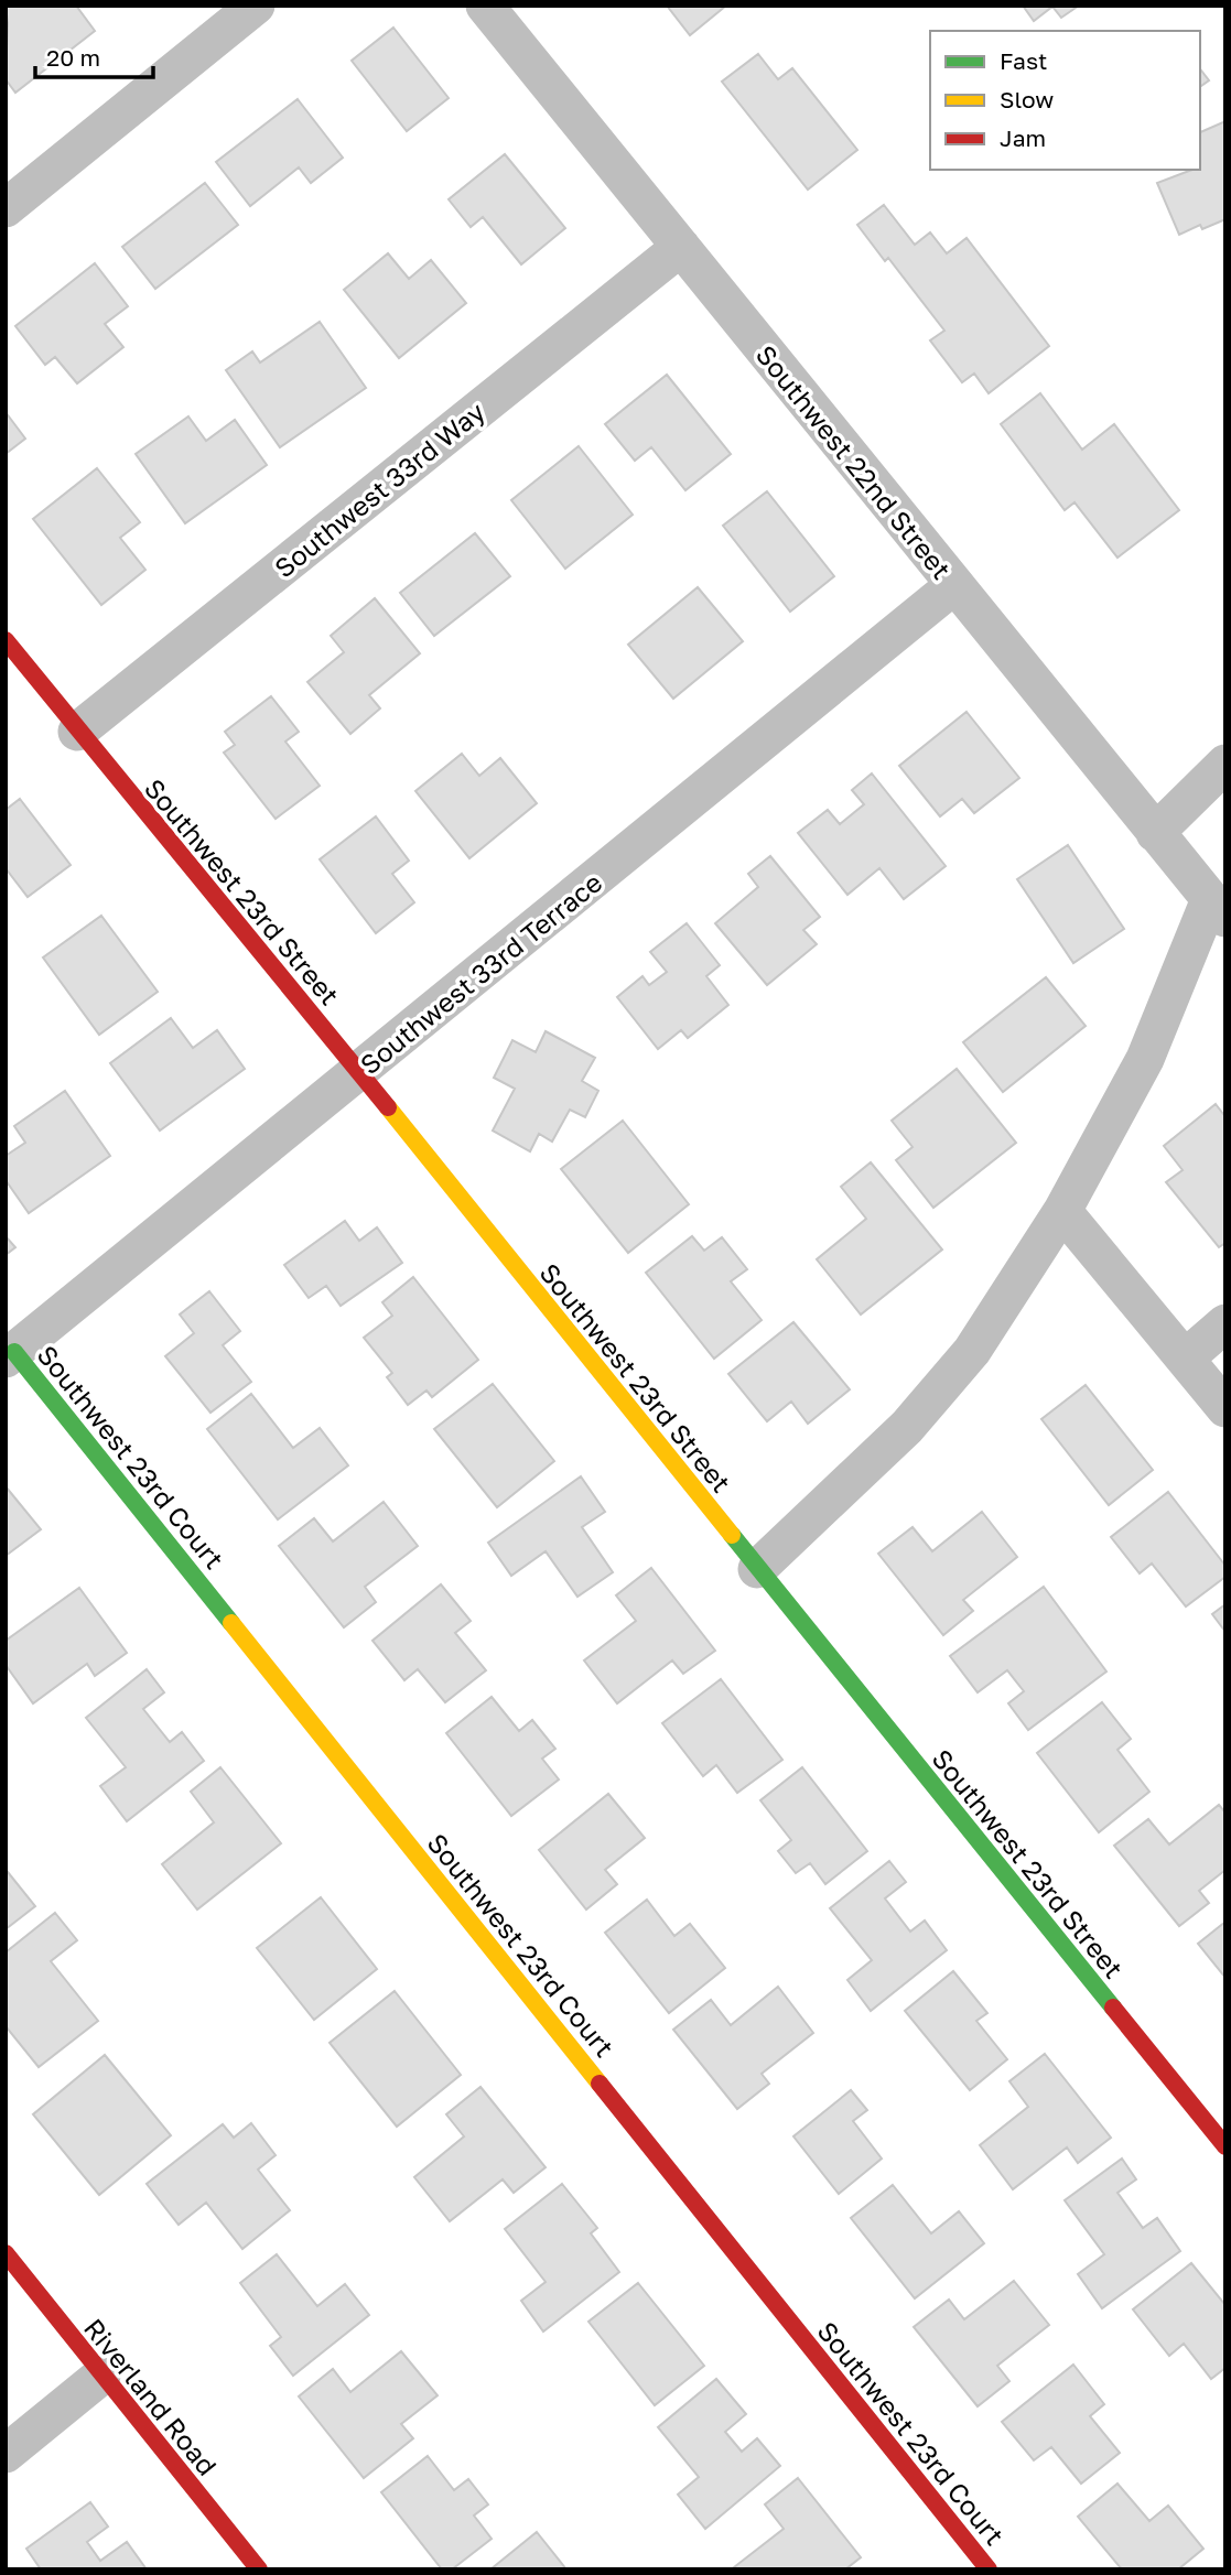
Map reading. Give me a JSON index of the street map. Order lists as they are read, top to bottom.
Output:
{
  "streets": {
    "street": [
      "Southwest 22nd Street",
      "Southwest 33rd Way",
      "Southwest 23rd Street",
      "Southwest 33rd Terrace",
      "Southwest 23rd Court",
      "Riverland Road"
    ]
  },
  "crossings": [
    ["Southwest 22nd Street", "Southwest 33rd Way"],
    ["Southwest 22nd Street", "Southwest 33rd Terrace"],
    ["Southwest 33rd Way", "Southwest 23rd Street"],
    ["Southwest 23rd Street", "Southwest 33rd Terrace"],
    ["Southwest 33rd Terrace", "Southwest 23rd Court"]
  ],
  "legend": ["Fast", "Slow", "Jam"],
  "scale_bar": "20 m"
}
